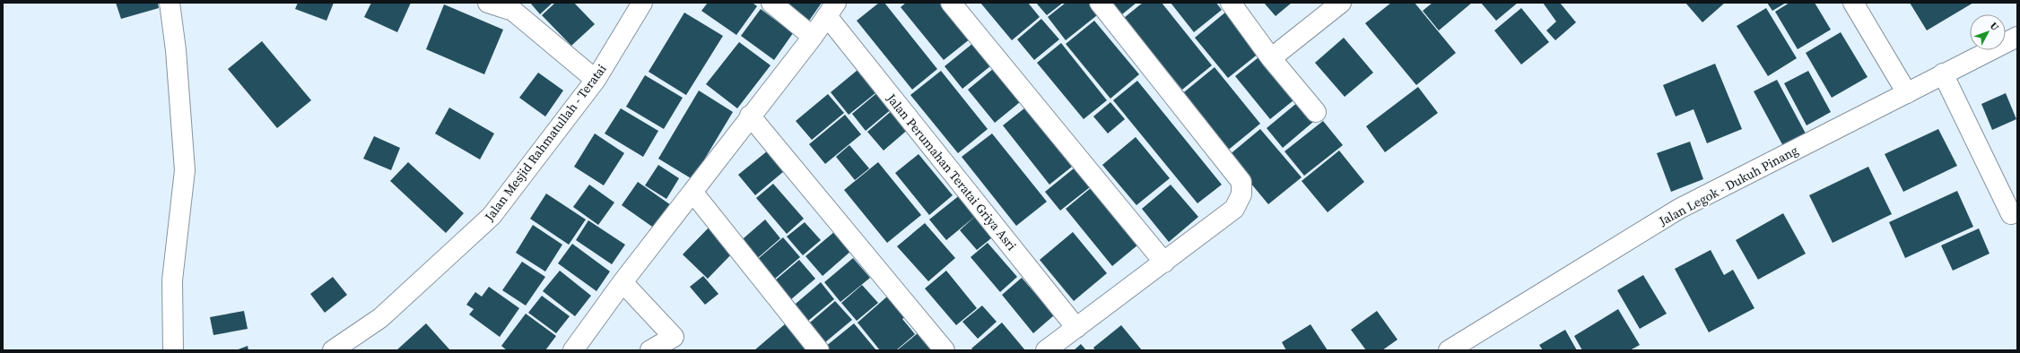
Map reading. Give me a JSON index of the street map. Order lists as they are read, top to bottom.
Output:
{
  "streets": {
    "street": ["Jalan Mesjid Rahmatullah - Teratai", "Jalan Perumahan Teratai Griya Asri", "Jalan Legok - Dukuh Pinang"]
  },
  "north": "top right"
}
